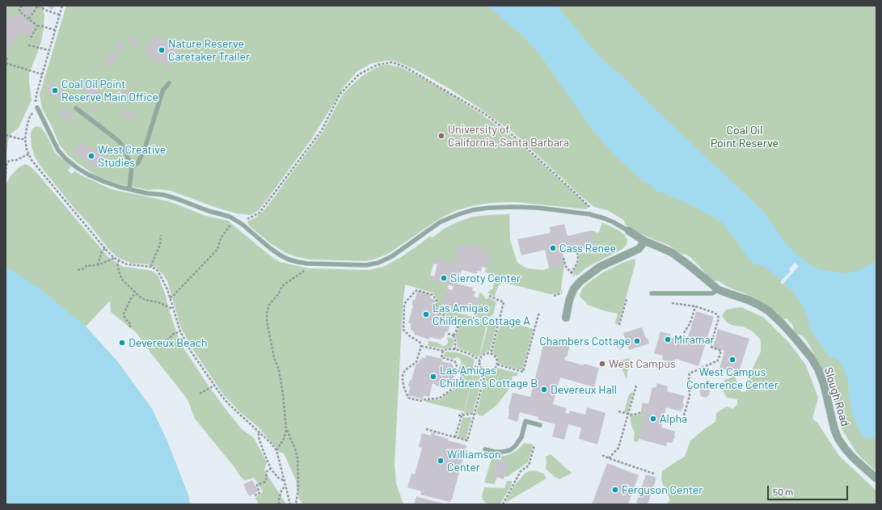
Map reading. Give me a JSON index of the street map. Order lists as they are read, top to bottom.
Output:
{
  "streets": {
    "street": ["Slough Road"]
  },
  "parks": ["Coal Oil Point Reserve"],
  "places": [
    "Nature Reserve Caretaker Trailer",
    "Coal Oil Point Reserve Main Office",
    "University of California, Santa Barbara",
    "West Creative Studies",
    "Cass Renee",
    "Sieroty Center",
    "Las Amigas Children's Cottage A",
    "Miramar",
    "Chambers Cottage",
    "Devereux Beach",
    "West Campus Conference Center",
    "West Campus",
    "Las Amigas Children's Cottage B",
    "Devereux Hall",
    "Alpha",
    "Williamson Center",
    "Ferguson Center"
  ],
  "scale_bar": "50 m"
}
